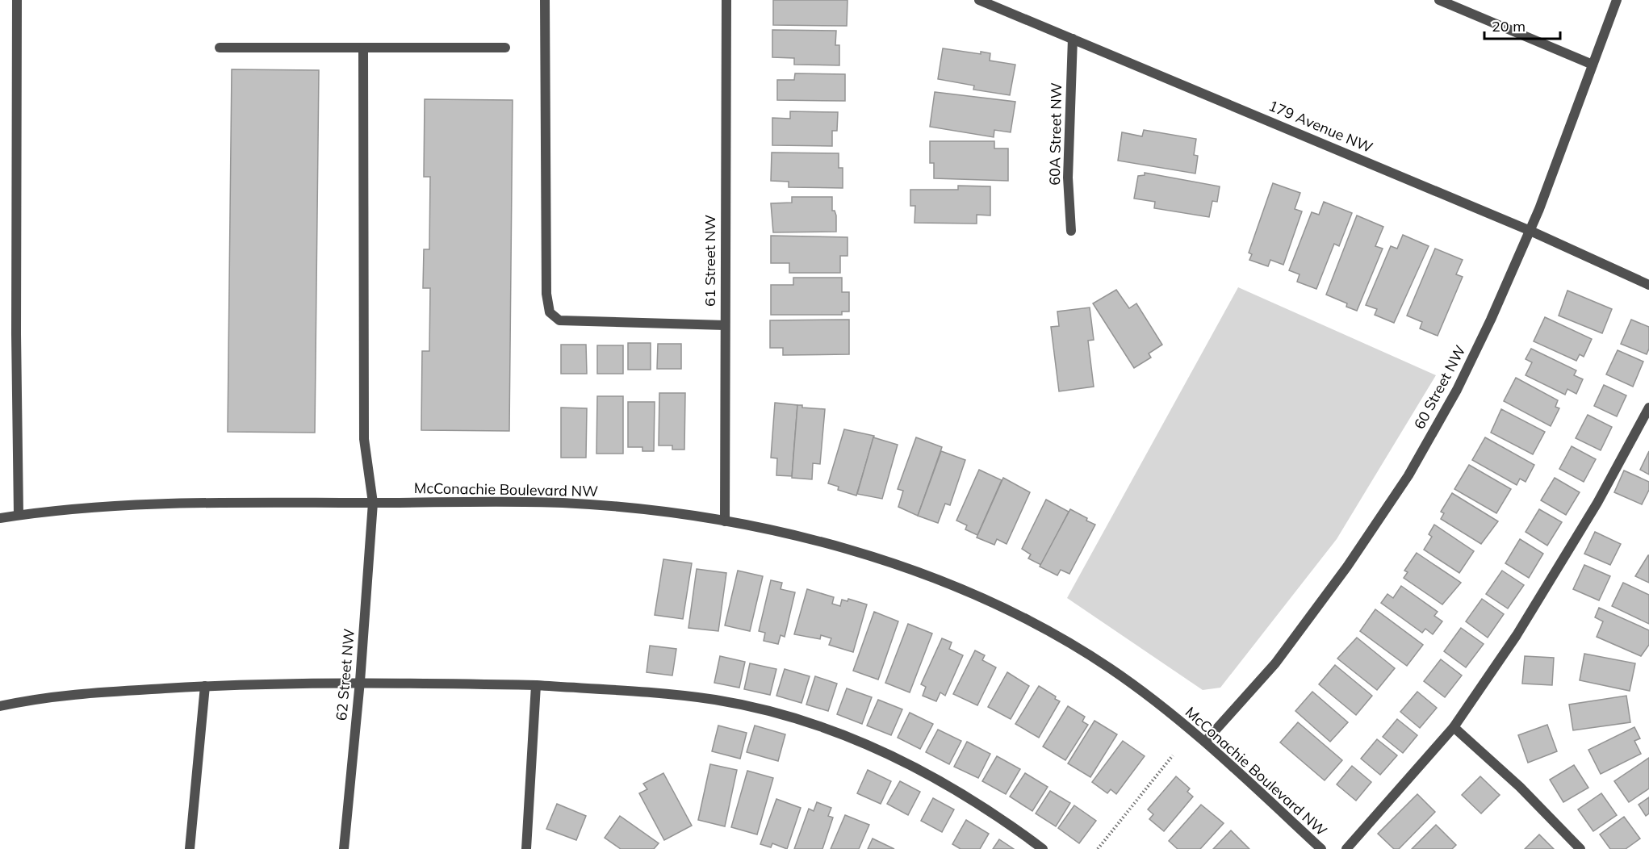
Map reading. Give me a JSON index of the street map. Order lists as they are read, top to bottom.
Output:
{
  "streets": {
    "street": [
      "179 Avenue NW",
      "60A Street NW",
      "61 Street NW",
      "60 Street NW",
      "McConachie Boulevard NW",
      "62 Street NW"
    ]
  },
  "crossings": [
    ["179 Avenue NW", "60A Street NW"],
    ["179 Avenue NW", "60 Street NW"],
    ["61 Street NW", "McConachie Boulevard NW"],
    ["60 Street NW", "McConachie Boulevard NW"],
    ["McConachie Boulevard NW", "62 Street NW"]
  ],
  "scale_bar": "20 m"
}
